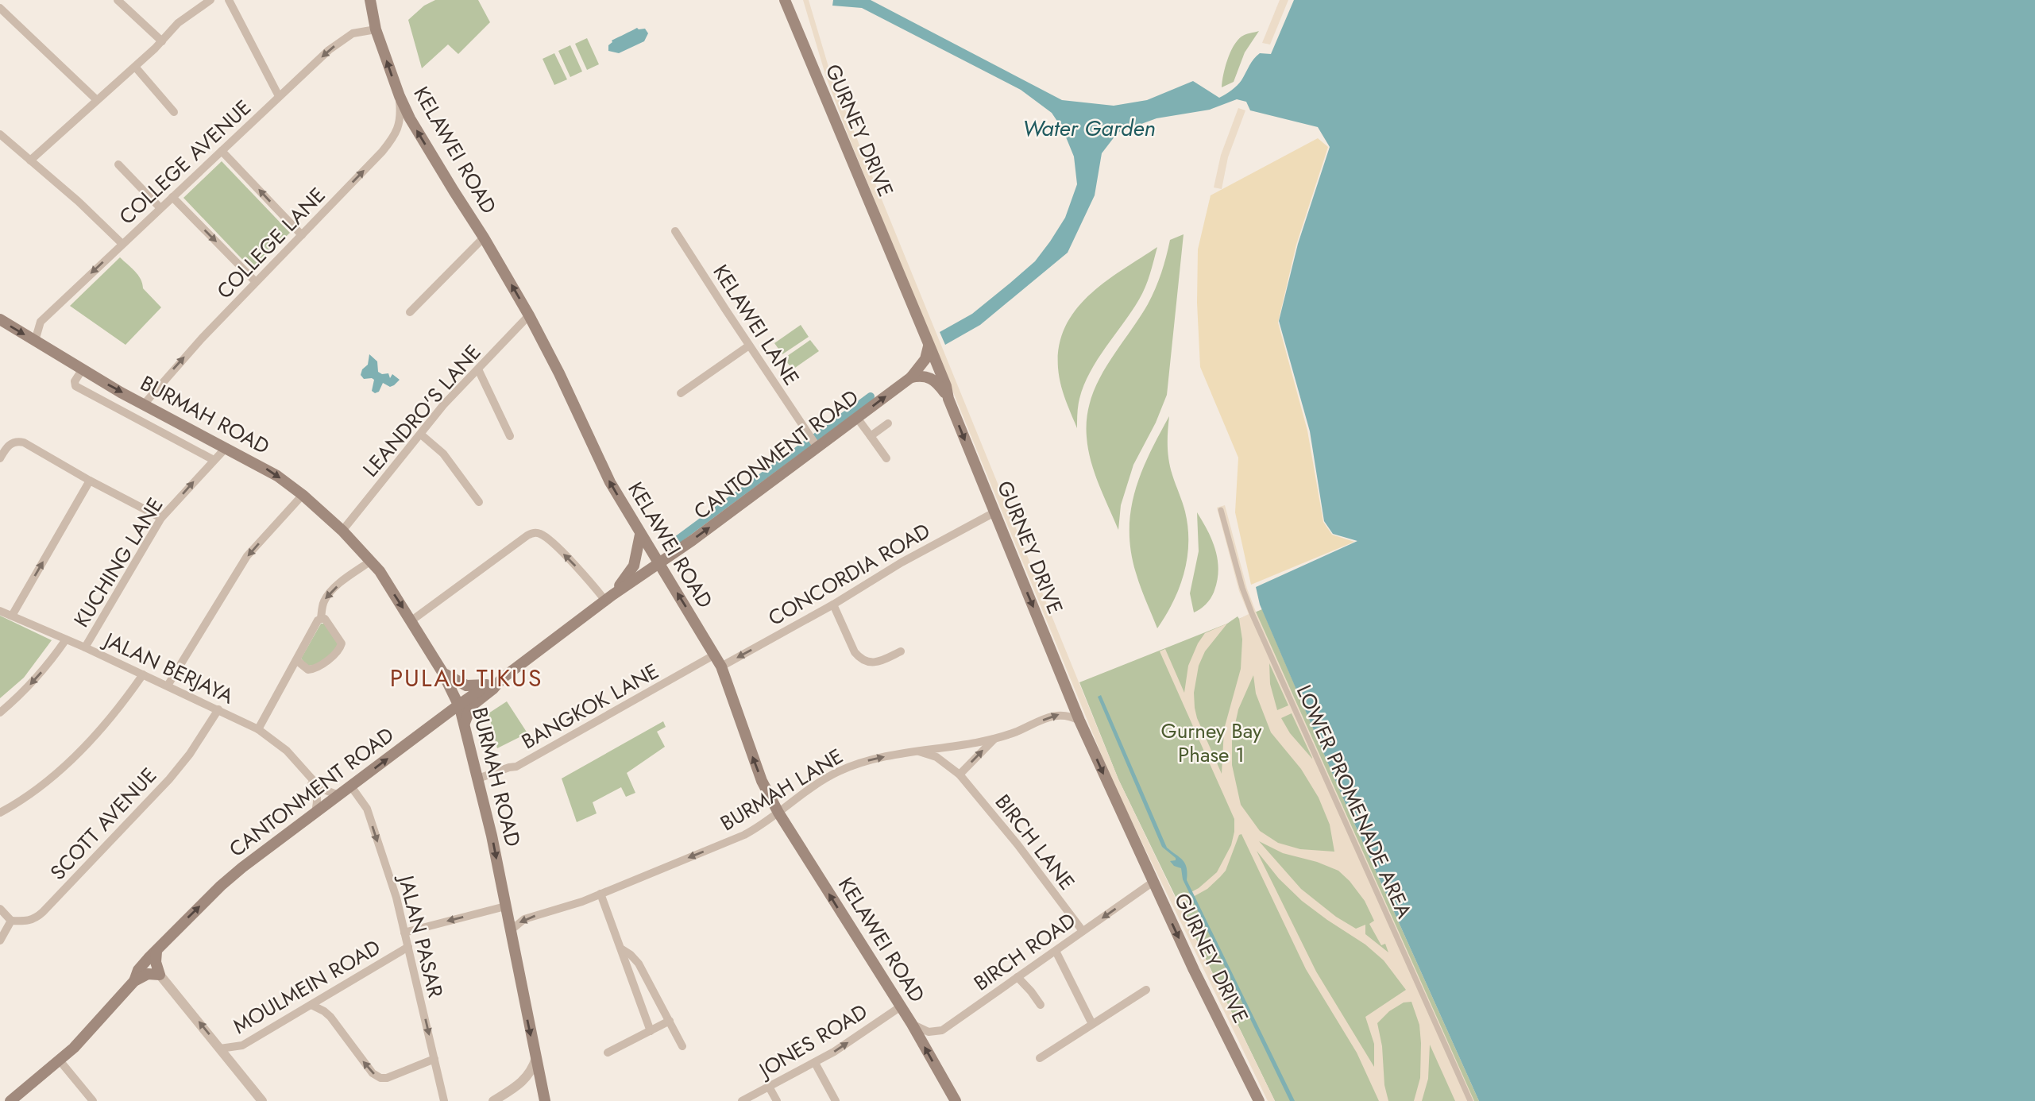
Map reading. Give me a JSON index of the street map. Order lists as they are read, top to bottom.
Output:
{
  "streets": {
    "main road": [
      "GURNEY DRIVE",
      "KELAWEI ROAD",
      "BURMAH ROAD",
      "CANTONMENT ROAD"
    ],
    "street": [
      "COLLEGE AVENUE",
      "COLLEGE LANE",
      "KELAWEI LANE",
      "LEANDRO'S LANE",
      "KUCHING LANE",
      "CONCORDIA ROAD",
      "JALAN BERJAYA",
      "BANGKOK LANE",
      "BURMAH LANE",
      "LOWER PROMENADE AREA",
      "SCOTT AVENUE",
      "BIRCH LANE",
      "JALAN PASAR",
      "BIRCH ROAD",
      "MOULMEIN ROAD",
      "JONES ROAD"
    ]
  },
  "crossings": [
    ["GURNEY DRIVE", "CANTONMENT ROAD"],
    ["GURNEY DRIVE", "CONCORDIA ROAD"],
    ["GURNEY DRIVE", "BURMAH LANE"],
    ["GURNEY DRIVE", "BIRCH ROAD"],
    ["KELAWEI ROAD", "COLLEGE AVENUE"],
    ["KELAWEI ROAD", "COLLEGE LANE"],
    ["KELAWEI ROAD", "LEANDRO'S LANE"],
    ["KELAWEI ROAD", "CANTONMENT ROAD"],
    ["KELAWEI ROAD", "CONCORDIA ROAD"],
    ["KELAWEI ROAD", "BANGKOK LANE"],
    ["KELAWEI ROAD", "BURMAH LANE"],
    ["KELAWEI ROAD", "BIRCH ROAD"],
    ["KELAWEI ROAD", "JONES ROAD"],
    ["COLLEGE AVENUE", "BURMAH ROAD"],
    ["COLLEGE LANE", "BURMAH ROAD"],
    ["KELAWEI LANE", "CANTONMENT ROAD"],
    ["LEANDRO'S LANE", "BURMAH ROAD"],
    ["BURMAH ROAD", "CANTONMENT ROAD"],
    ["BURMAH ROAD", "KUCHING LANE"],
    ["BURMAH ROAD", "BANGKOK LANE"],
    ["BURMAH ROAD", "BURMAH LANE"],
    ["CANTONMENT ROAD", "JALAN BERJAYA"],
    ["CANTONMENT ROAD", "JALAN PASAR"],
    ["KUCHING LANE", "JALAN BERJAYA"],
    ["JALAN BERJAYA", "SCOTT AVENUE"],
    ["BURMAH LANE", "BIRCH LANE"],
    ["BIRCH LANE", "BIRCH ROAD"],
    ["JALAN PASAR", "MOULMEIN ROAD"]
  ],
  "one_way": [
    "GURNEY DRIVE",
    "KELAWEI ROAD",
    "COLLEGE AVENUE",
    "COLLEGE LANE",
    "BURMAH ROAD",
    "CANTONMENT ROAD",
    "CONCORDIA ROAD",
    "JALAN PASAR",
    "JONES ROAD"
  ],
  "districts": ["PULAU TIKUS"],
  "water": ["Water Garden"],
  "parks": ["Gurney Bay Phase 1"]
}
